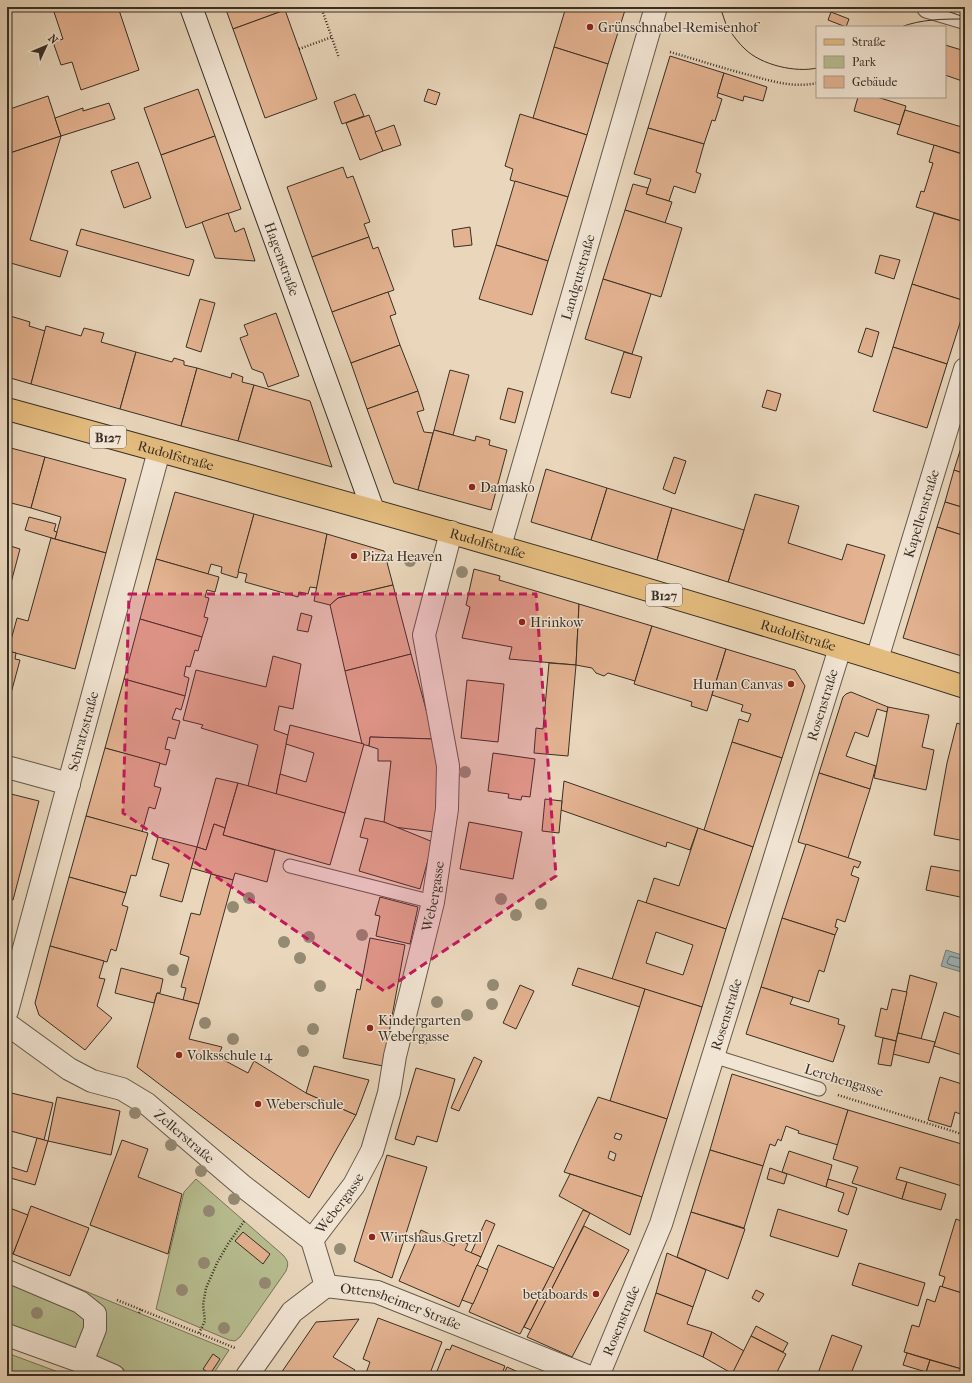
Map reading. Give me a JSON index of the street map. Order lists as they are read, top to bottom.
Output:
{
  "streets": {
    "main road": ["B127", "Rudolfstraße"],
    "street": [
      "Hagenstraße",
      "Landgutstraße",
      "Kapellenstraße",
      "Rosenstraße",
      "Schratzstraße",
      "Webergasse",
      "Zellerstraße",
      "Ottensheimer Straße"
    ],
    "lane": ["Lerchengasse"]
  },
  "crossings": [
    ["Hagenstraße", "Rudolfstraße"],
    ["Landgutstraße", "Rudolfstraße"],
    ["Rudolfstraße", "Kapellenstraße"],
    ["Rudolfstraße", "Rosenstraße"],
    ["Rudolfstraße", "Schratzstraße"],
    ["Rudolfstraße", "Webergasse"],
    ["Rosenstraße", "Lerchengasse"],
    ["Webergasse", "Zellerstraße"]
  ],
  "places": [
    "Grünschnabel-Remisenhof",
    "Damasko",
    "Pizza Heaven",
    "Hrinkow",
    "Human Canvas",
    "Kindergarten Webergasse",
    "Volksschule 14",
    "Weberschule",
    "Wirtshaus Gretzl",
    "betaboards"
  ],
  "legend": ["Straße", "Park", "Gebäude"],
  "north": "top right"
}
